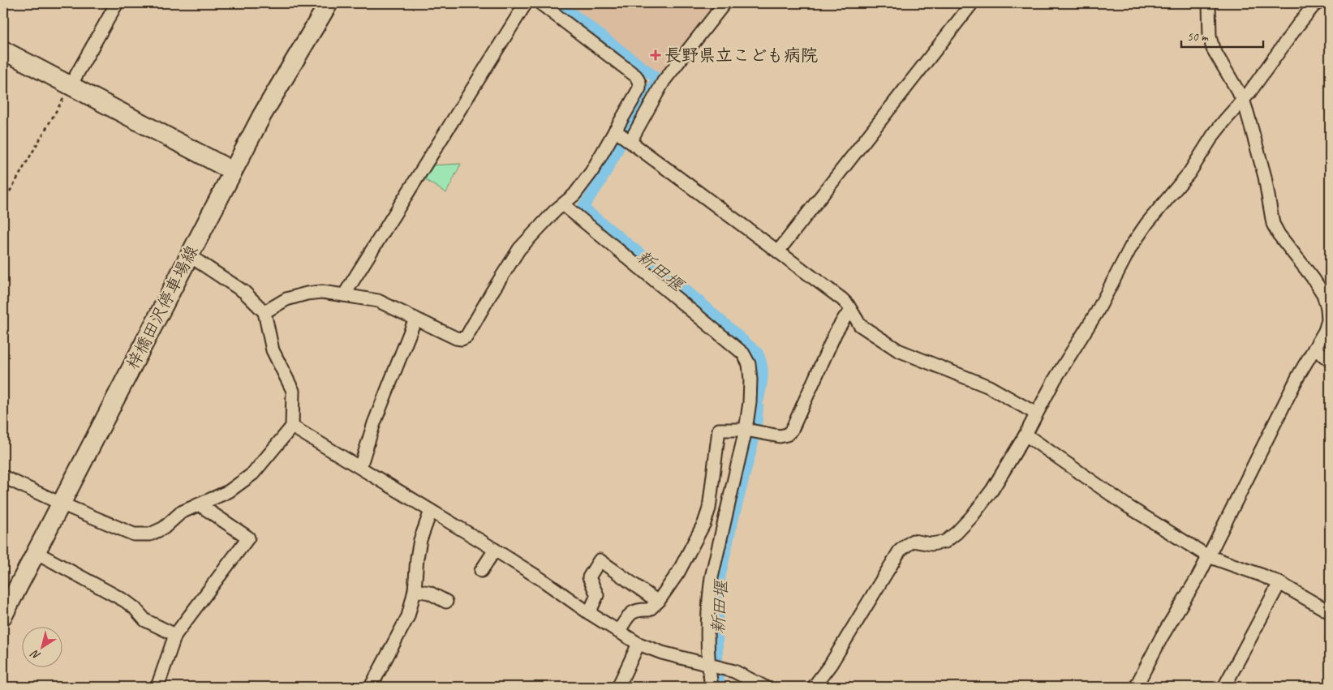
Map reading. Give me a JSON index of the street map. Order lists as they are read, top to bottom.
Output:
{
  "streets": {
    "main road": ["梓橋田沢停車場線"]
  },
  "water": ["新田堰"],
  "places": {
    "health": ["長野県立こども病院"]
  },
  "scale_bar": "50 m",
  "north": "bottom left"
}
